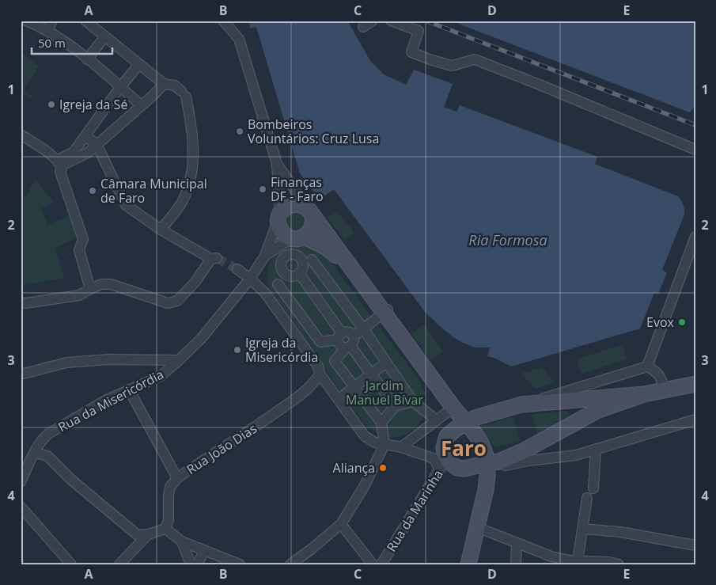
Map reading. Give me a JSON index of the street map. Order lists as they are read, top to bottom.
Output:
{
  "streets": {
    "street": ["Rua da Misericórdia", "Rua João Dias", "Rua da Marinha"]
  },
  "districts": ["Faro"],
  "water": ["Ria Formosa"],
  "parks": ["Jardim Manuel Bívar"],
  "places": [
    "Igreja da Sé",
    "Bombeiros Voluntários: Cruz Lusa",
    "Finanças DF - Faro",
    "Câmara Municipal de Faro",
    "Evox",
    "Igreja da Misericórdia",
    "Aliança"
  ],
  "scale_bar": "50 m",
  "grid": {
    "columns": [
      "A",
      "B",
      "C",
      "D",
      "E"
    ],
    "rows": [
      "1",
      "2",
      "3",
      "4"
    ]
  }
}
